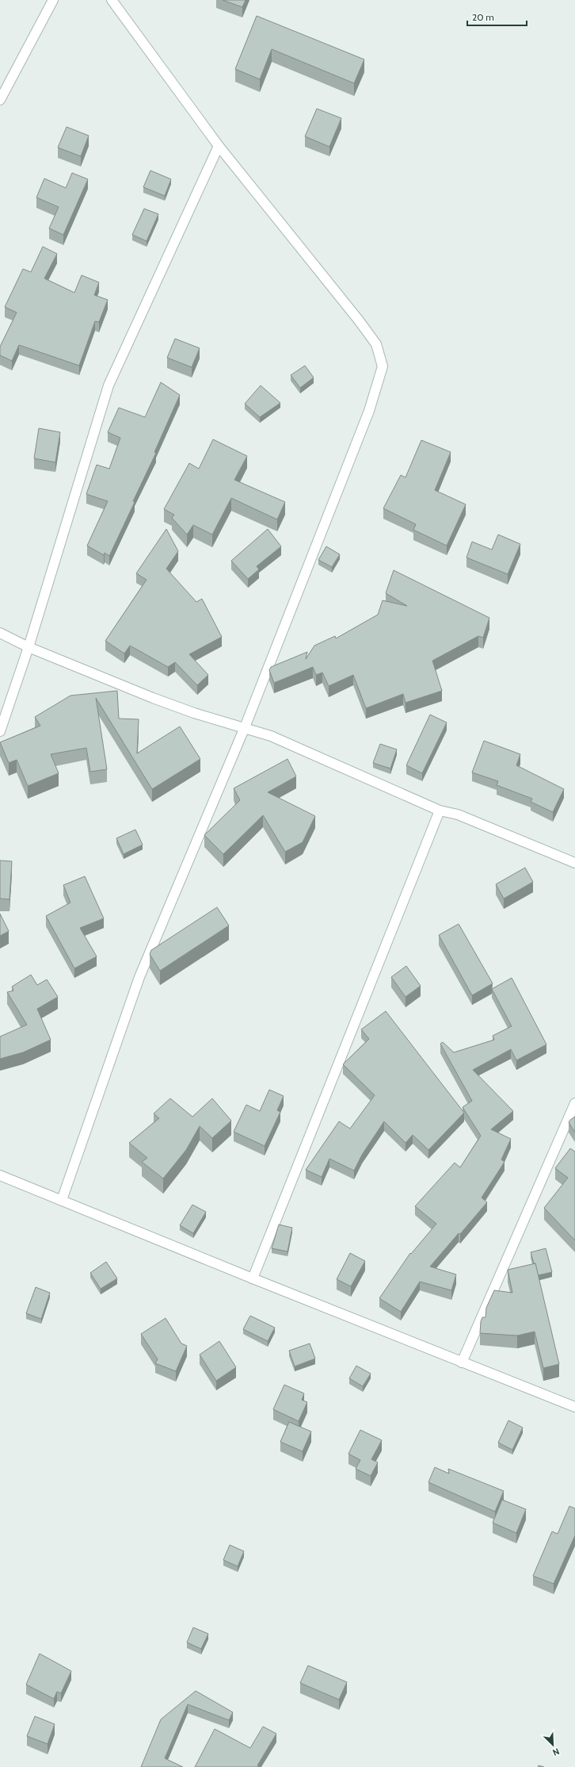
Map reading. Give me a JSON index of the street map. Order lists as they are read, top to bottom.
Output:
{
  "scale_bar": "20 m",
  "north": "bottom right"
}
